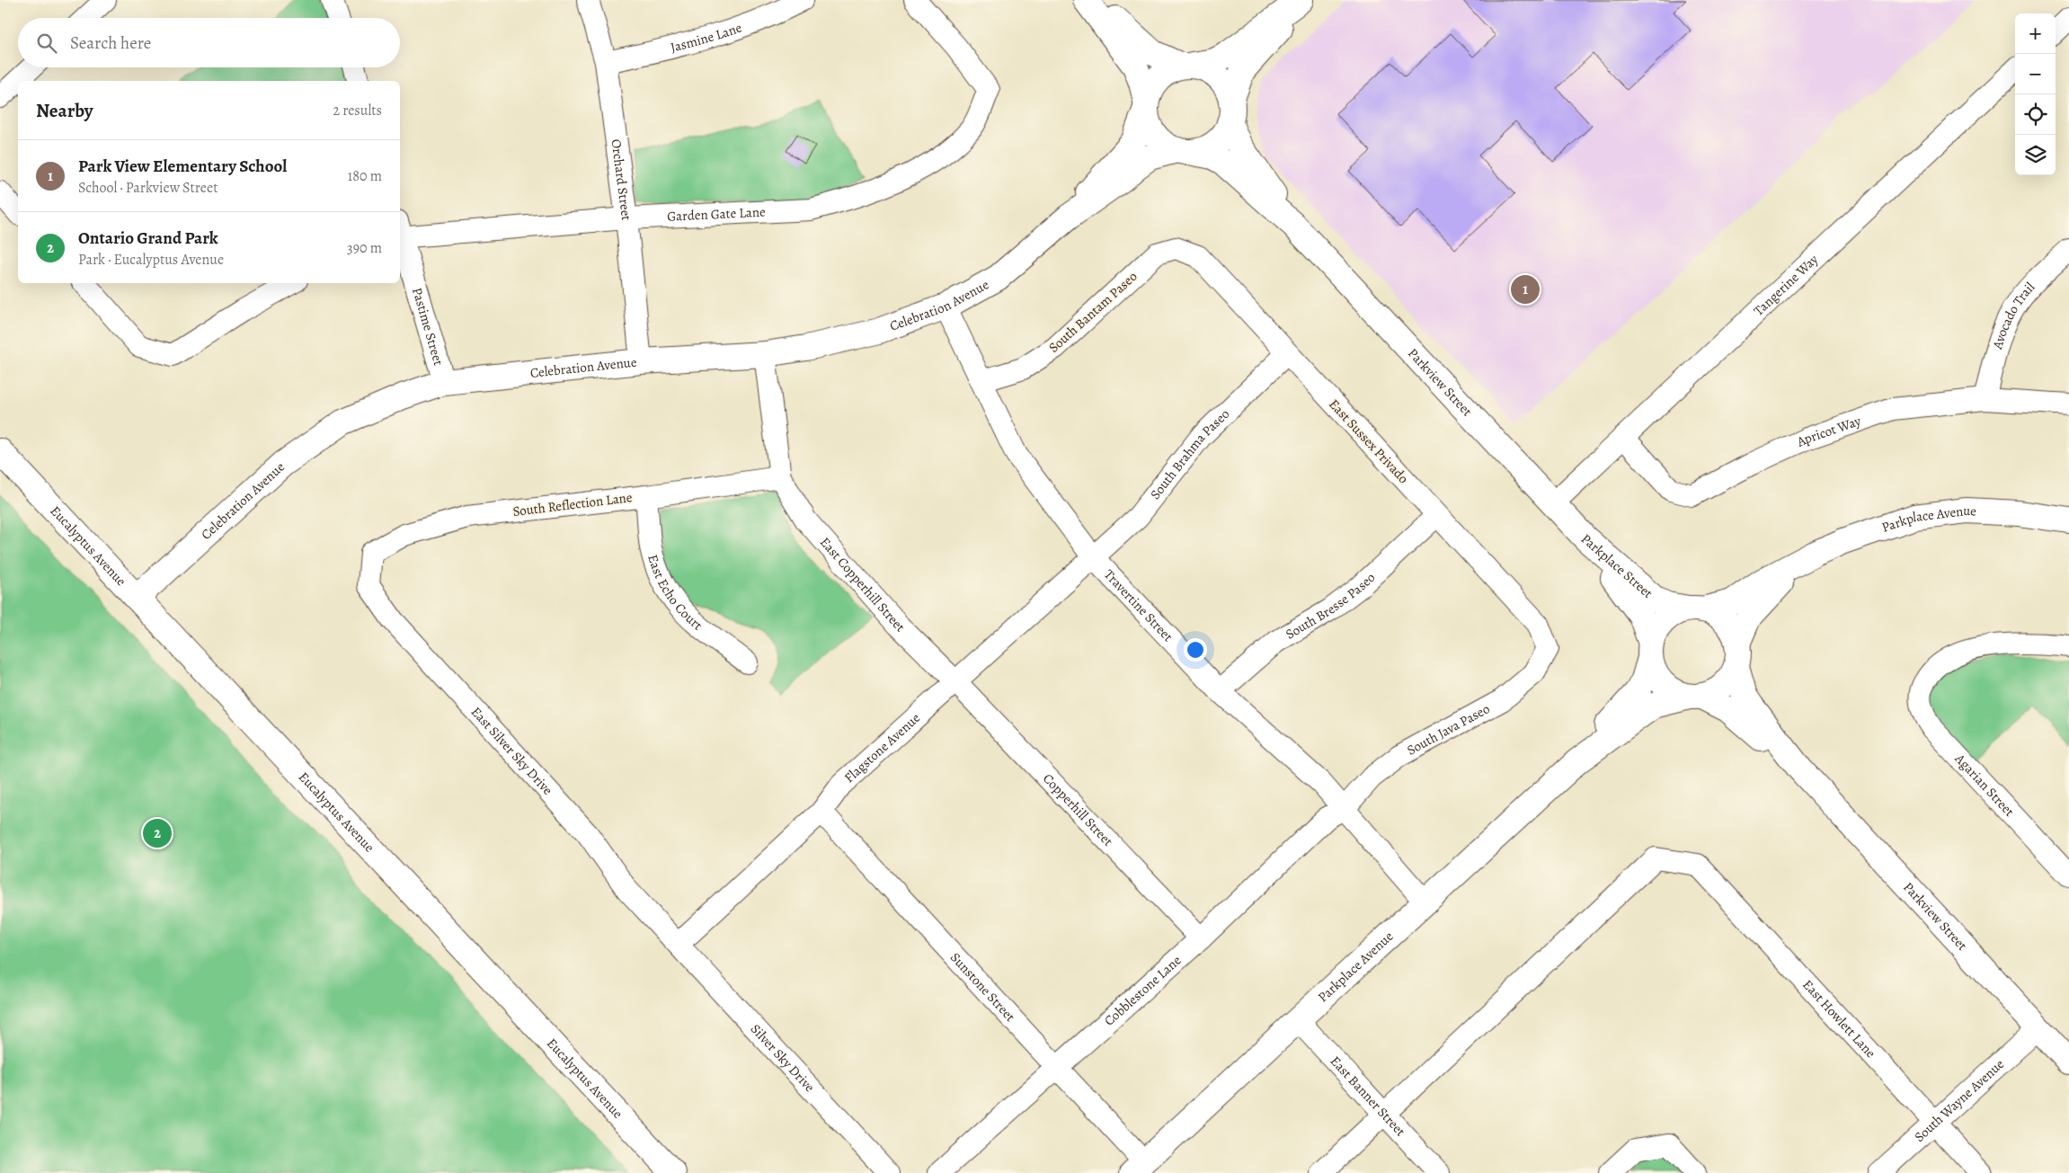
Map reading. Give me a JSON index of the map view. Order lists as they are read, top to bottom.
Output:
{
  "streets": {
    "street": [
      "Jasmine Lane",
      "Orchard Street",
      "Garden Gate Lane",
      "Tangerine Way",
      "Celebration Avenue",
      "South Bantam Paseo",
      "Avocado Trail",
      "Pastime Street",
      "Parkview Street",
      "Apricot Way",
      "East Sussex Privado",
      "South Brahma Paseo",
      "South Reflection Lane",
      "Parkplace Avenue",
      "Eucalyptus Avenue",
      "Parkplace Street",
      "East Copperhill Street",
      "East Echo Court",
      "South Bresse Paseo",
      "Travertine Street",
      "South Java Paseo",
      "Flagstone Avenue",
      "East Silver Sky Drive",
      "Agarian Street",
      "Copperhill Street",
      "Sunstone Street",
      "Cobblestone Lane",
      "East Howlett Lane",
      "Silver Sky Drive",
      "East Banner Street",
      "South Wayne Avenue"
    ]
  },
  "crossings": [
    ["Jasmine Lane", "Orchard Street"],
    ["Orchard Street", "Garden Gate Lane"],
    ["Orchard Street", "Celebration Avenue"],
    ["Tangerine Way", "Parkview Street"],
    ["Tangerine Way", "Apricot Way"],
    ["Celebration Avenue", "Pastime Street"],
    ["Celebration Avenue", "Parkview Street"],
    ["Celebration Avenue", "Eucalyptus Avenue"],
    ["Celebration Avenue", "Travertine Street"],
    ["South Bantam Paseo", "East Sussex Privado"],
    ["South Bantam Paseo", "Travertine Street"],
    ["Avocado Trail", "Apricot Way"],
    ["Parkview Street", "Parkplace Street"],
    ["Parkview Street", "South Wayne Avenue"],
    ["East Sussex Privado", "South Brahma Paseo"],
    ["East Sussex Privado", "South Bresse Paseo"],
    ["East Sussex Privado", "South Java Paseo"],
    ["South Brahma Paseo", "Travertine Street"],
    ["South Brahma Paseo", "Flagstone Avenue"],
    ["South Reflection Lane", "East Copperhill Street"],
    ["South Reflection Lane", "East Echo Court"],
    ["South Reflection Lane", "East Silver Sky Drive"],
    ["Parkplace Avenue", "Parkplace Street"],
    ["Parkplace Avenue", "Travertine Street"],
    ["Parkplace Avenue", "Sunstone Street"],
    ["Parkplace Avenue", "East Banner Street"],
    ["East Copperhill Street", "Flagstone Avenue"],
    ["East Copperhill Street", "Copperhill Street"],
    ["South Bresse Paseo", "Travertine Street"],
    ["Travertine Street", "South Java Paseo"],
    ["Travertine Street", "Flagstone Avenue"],
    ["Travertine Street", "Cobblestone Lane"],
    ["South Java Paseo", "Cobblestone Lane"],
    ["Flagstone Avenue", "East Silver Sky Drive"],
    ["Flagstone Avenue", "Copperhill Street"],
    ["Flagstone Avenue", "Sunstone Street"],
    ["Flagstone Avenue", "Silver Sky Drive"],
    ["East Silver Sky Drive", "Silver Sky Drive"],
    ["Copperhill Street", "Cobblestone Lane"],
    ["Sunstone Street", "Cobblestone Lane"],
    ["East Howlett Lane", "East Banner Street"],
    ["East Howlett Lane", "South Wayne Avenue"]
  ],
  "page": {
    "map_buttons": ["+", "−"],
    "search": "Search here",
    "heading": ["Nearby", "2 results"],
    "list": [
      {
        "mark": "1",
        "name": "Park View Elementary School",
        "note": "School · Parkview Street",
        "value": "180 m"
      },
      {
        "mark": "2",
        "name": "Ontario Grand Park",
        "note": "Park · Eucalyptus Avenue",
        "value": "390 m"
      }
    ],
    "pins": ["1", "2"]
  }
}
